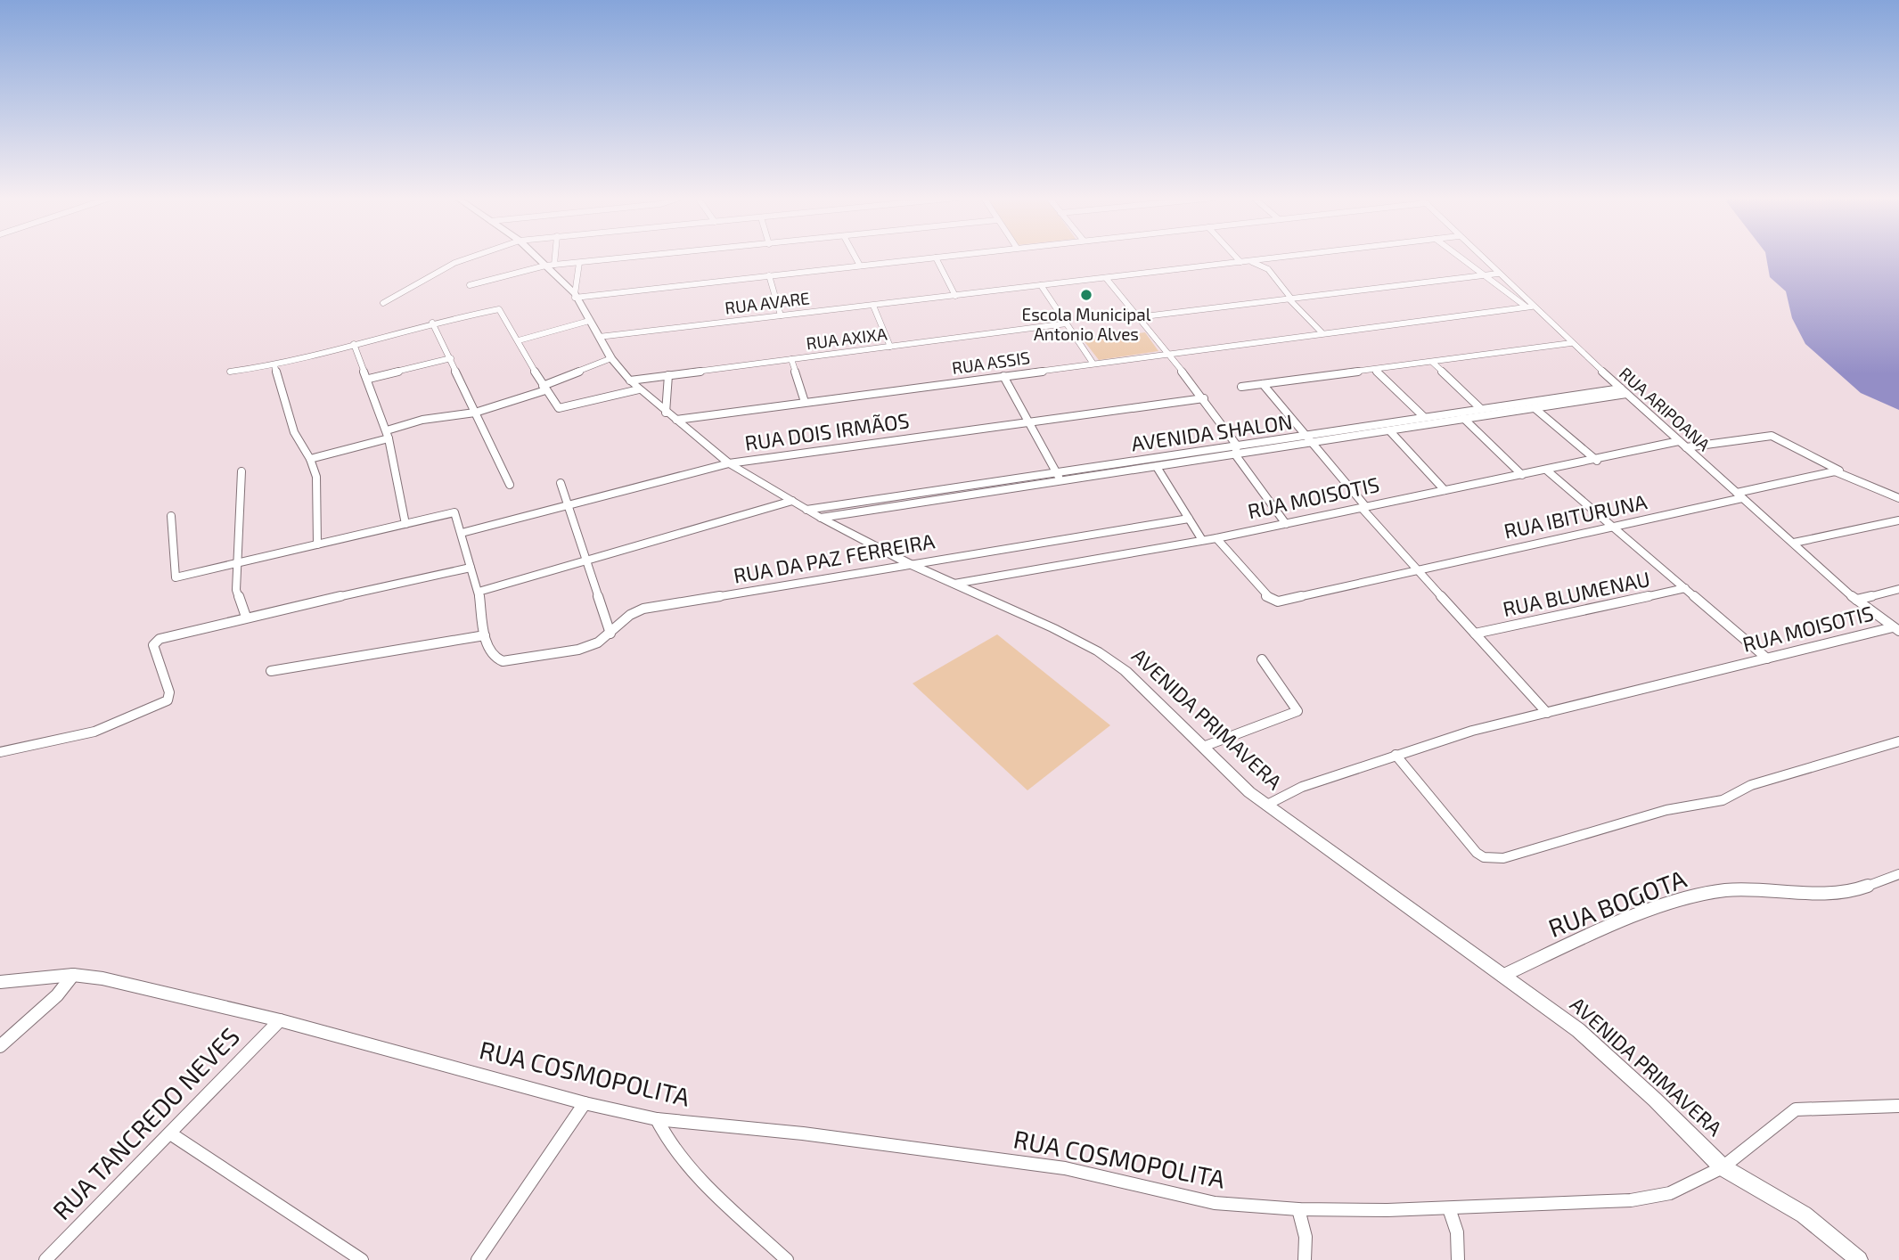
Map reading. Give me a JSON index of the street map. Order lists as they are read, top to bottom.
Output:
{
  "streets": {
    "street": [
      "RUA AVARE",
      "RUA AXIXA",
      "RUA ASSIS",
      "RUA ARIPOANA",
      "RUA DOIS IRMÃOS",
      "AVENIDA SHALON",
      "RUA MOISOTIS",
      "RUA IBITURUNA",
      "RUA DA PAZ FERREIRA",
      "RUA BLUMENAU",
      "AVENIDA PRIMAVERA",
      "RUA BOGOTA",
      "RUA COSMOPOLITA",
      "RUA TANCREDO NEVES"
    ]
  },
  "crossings": [
    ["RUA AVARE", "AVENIDA PRIMAVERA"],
    ["RUA AXIXA", "AVENIDA PRIMAVERA"],
    ["RUA ASSIS", "RUA ARIPOANA"],
    ["RUA ASSIS", "AVENIDA PRIMAVERA"],
    ["RUA ARIPOANA", "AVENIDA SHALON"],
    ["RUA ARIPOANA", "RUA MOISOTIS"],
    ["RUA ARIPOANA", "RUA IBITURUNA"],
    ["RUA DOIS IRMÃOS", "AVENIDA PRIMAVERA"],
    ["AVENIDA SHALON", "AVENIDA PRIMAVERA"],
    ["RUA MOISOTIS", "RUA IBITURUNA"],
    ["RUA MOISOTIS", "AVENIDA PRIMAVERA"],
    ["RUA DA PAZ FERREIRA", "AVENIDA PRIMAVERA"],
    ["AVENIDA PRIMAVERA", "RUA BOGOTA"],
    ["AVENIDA PRIMAVERA", "RUA COSMOPOLITA"],
    ["RUA COSMOPOLITA", "RUA TANCREDO NEVES"]
  ],
  "places": ["Escola Municipal Antonio Alves"]
}
